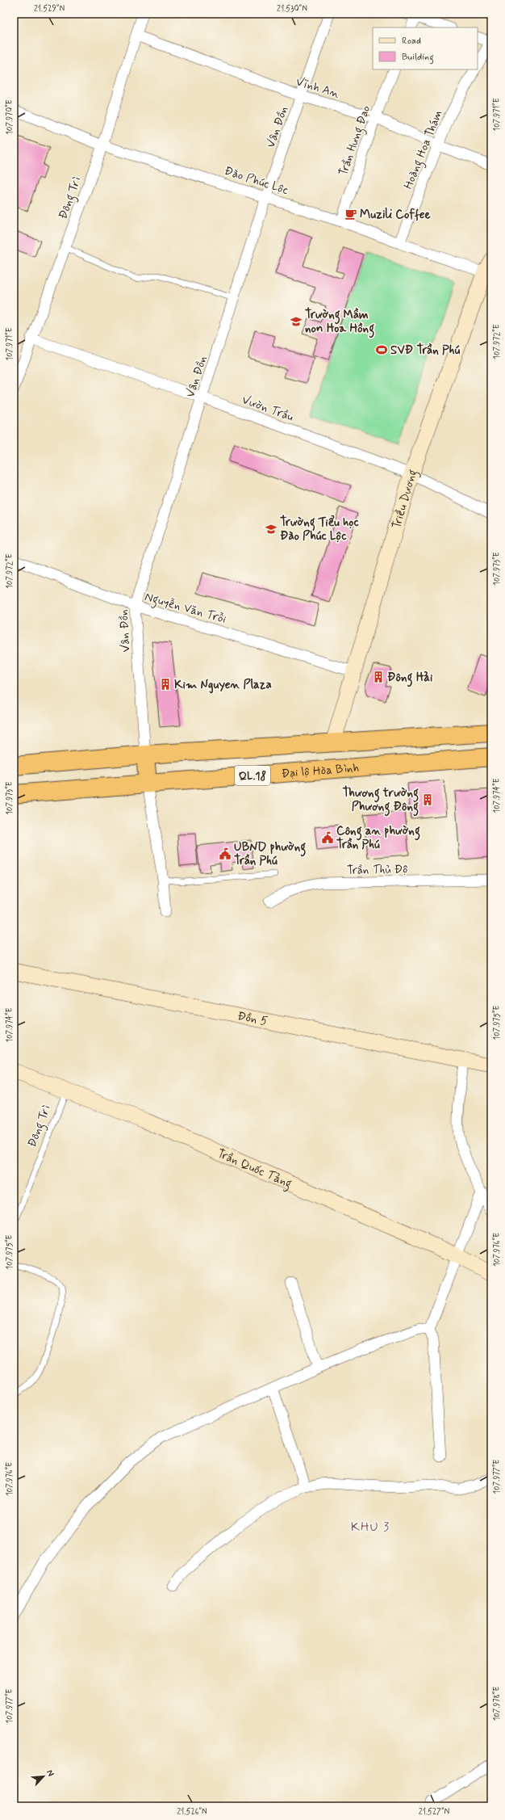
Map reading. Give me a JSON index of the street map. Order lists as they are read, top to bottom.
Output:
{
  "streets": {
    "highway": ["Đại lộ Hòa Bình", "QL.18"],
    "street": [
      "Vĩnh An",
      "Vân Đồn",
      "Trần Hưng Đạo",
      "Hoàng Hoa Thám",
      "Đào Phúc Lộc",
      "Đông Trì",
      "Vườn Trầu",
      "Triều Dương",
      "Nguyễn Văn Trỗi",
      "Trần Thủ Độ",
      "Đồn 5",
      "Trần Quốc Tảng"
    ]
  },
  "crossings": [
    ["Vĩnh An", "Vân Đồn"],
    ["Vĩnh An", "Trần Hưng Đạo"],
    ["Vĩnh An", "Hoàng Hoa Thám"],
    ["Vĩnh An", "Đông Trì"],
    ["Vân Đồn", "Đào Phúc Lộc"],
    ["Vân Đồn", "Vườn Trầu"],
    ["Vân Đồn", "Nguyễn Văn Trỗi"],
    ["Vân Đồn", "QL.18"],
    ["Trần Hưng Đạo", "Đào Phúc Lộc"],
    ["Hoàng Hoa Thám", "Đào Phúc Lộc"],
    ["Đào Phúc Lộc", "Đông Trì"],
    ["Đào Phúc Lộc", "Triều Dương"],
    ["Đông Trì", "Vườn Trầu"],
    ["Đông Trì", "Trần Quốc Tảng"],
    ["Vườn Trầu", "Triều Dương"],
    ["Triều Dương", "Nguyễn Văn Trỗi"],
    ["Triều Dương", "QL.18"]
  ],
  "districts": ["KHU 3"],
  "places": {
    "cafe": ["Muzili Coffee"],
    "school or university": ["Trường Mầm non Hoa Hồng", "Trường Tiểu học Đào Phúc Lộc"],
    "sports": ["SVĐ Trần Phú"],
    "building": ["Đông Hải", "Kim Nguyen Plaza", "Thương trường Phương Đông"],
    "public building": ["Công an phường Trần Phú", "UBND phường Trần Phú"]
  },
  "legend": ["Road", "Building"],
  "north": "top right",
  "coordinates": [
    "21.529°N",
    "21.530°N",
    "107.971°E",
    "107.970°E",
    "107.972°E",
    "107.973°E",
    "107.974°E",
    "107.975°E",
    "107.976°E",
    "107.977°E",
    "107.978°E",
    "21.526°N",
    "21.527°N"
  ]
}
